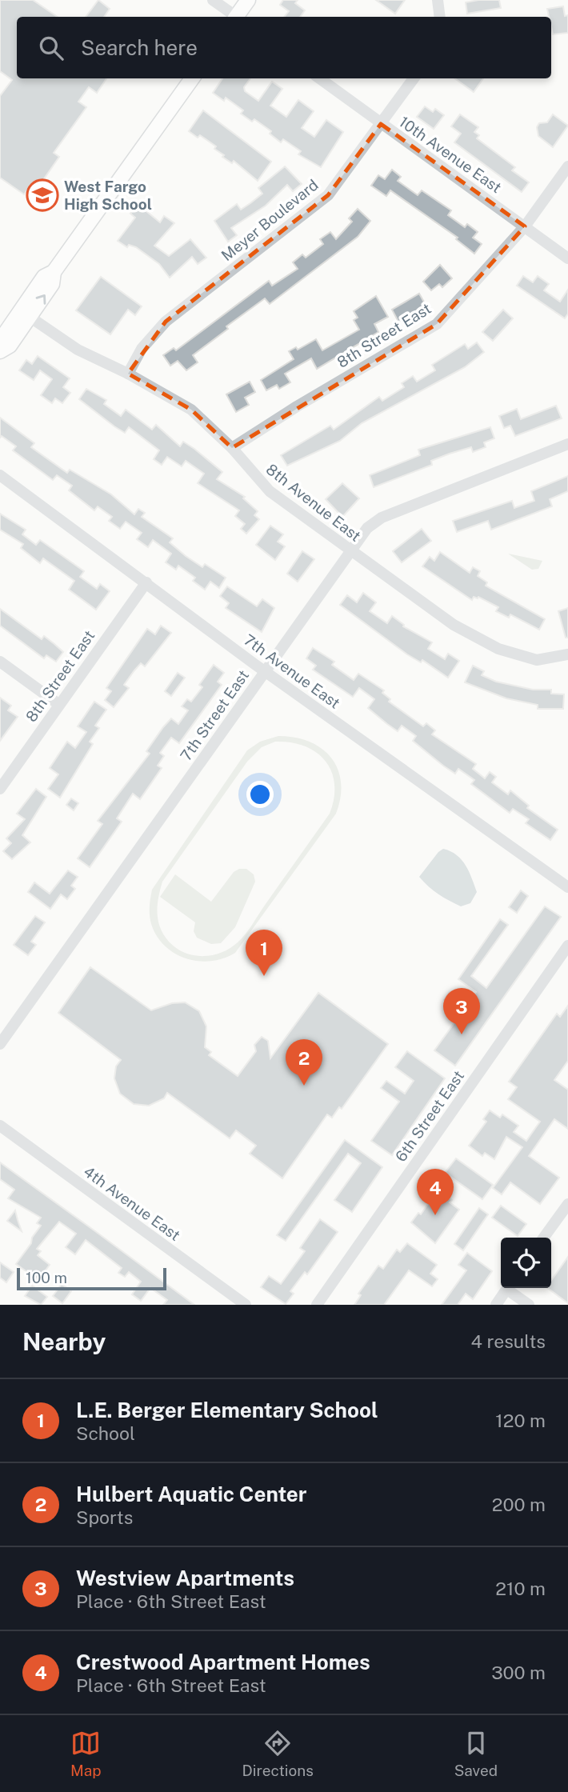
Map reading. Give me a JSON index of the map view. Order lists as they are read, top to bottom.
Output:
{
  "streets": {
    "street": [
      "10th Avenue East",
      "Meyer Boulevard",
      "8th Street East",
      "8th Avenue East",
      "7th Avenue East",
      "7th Street East",
      "6th Street East",
      "4th Avenue East"
    ]
  },
  "crossings": [
    ["10th Avenue East", "Meyer Boulevard"],
    ["10th Avenue East", "8th Street East"],
    ["Meyer Boulevard", "8th Avenue East"],
    ["8th Street East", "8th Avenue East"],
    ["8th Street East", "7th Avenue East"],
    ["8th Avenue East", "7th Street East"],
    ["7th Avenue East", "7th Street East"]
  ],
  "places": {
    "school or university": ["West Fargo High School"]
  },
  "scale_bar": "100 m",
  "page": {
    "search": "Search here",
    "pins": [
      "1",
      "3",
      "2",
      "4"
    ],
    "scale": "100 m",
    "heading": ["Nearby", "4 results"],
    "list": [
      {
        "mark": "1",
        "name": "L.E. Berger Elementary School",
        "note": "School",
        "value": "120 m"
      },
      {
        "mark": "2",
        "name": "Hulbert Aquatic Center",
        "note": "Sports",
        "value": "200 m"
      },
      {
        "mark": "3",
        "name": "Westview Apartments",
        "note": "Place · 6th Street East",
        "value": "210 m"
      },
      {
        "mark": "4",
        "name": "Crestwood Apartment Homes",
        "note": "Place · 6th Street East",
        "value": "300 m"
      }
    ],
    "nav": ["Map", "Directions", "Saved"]
  }
}
